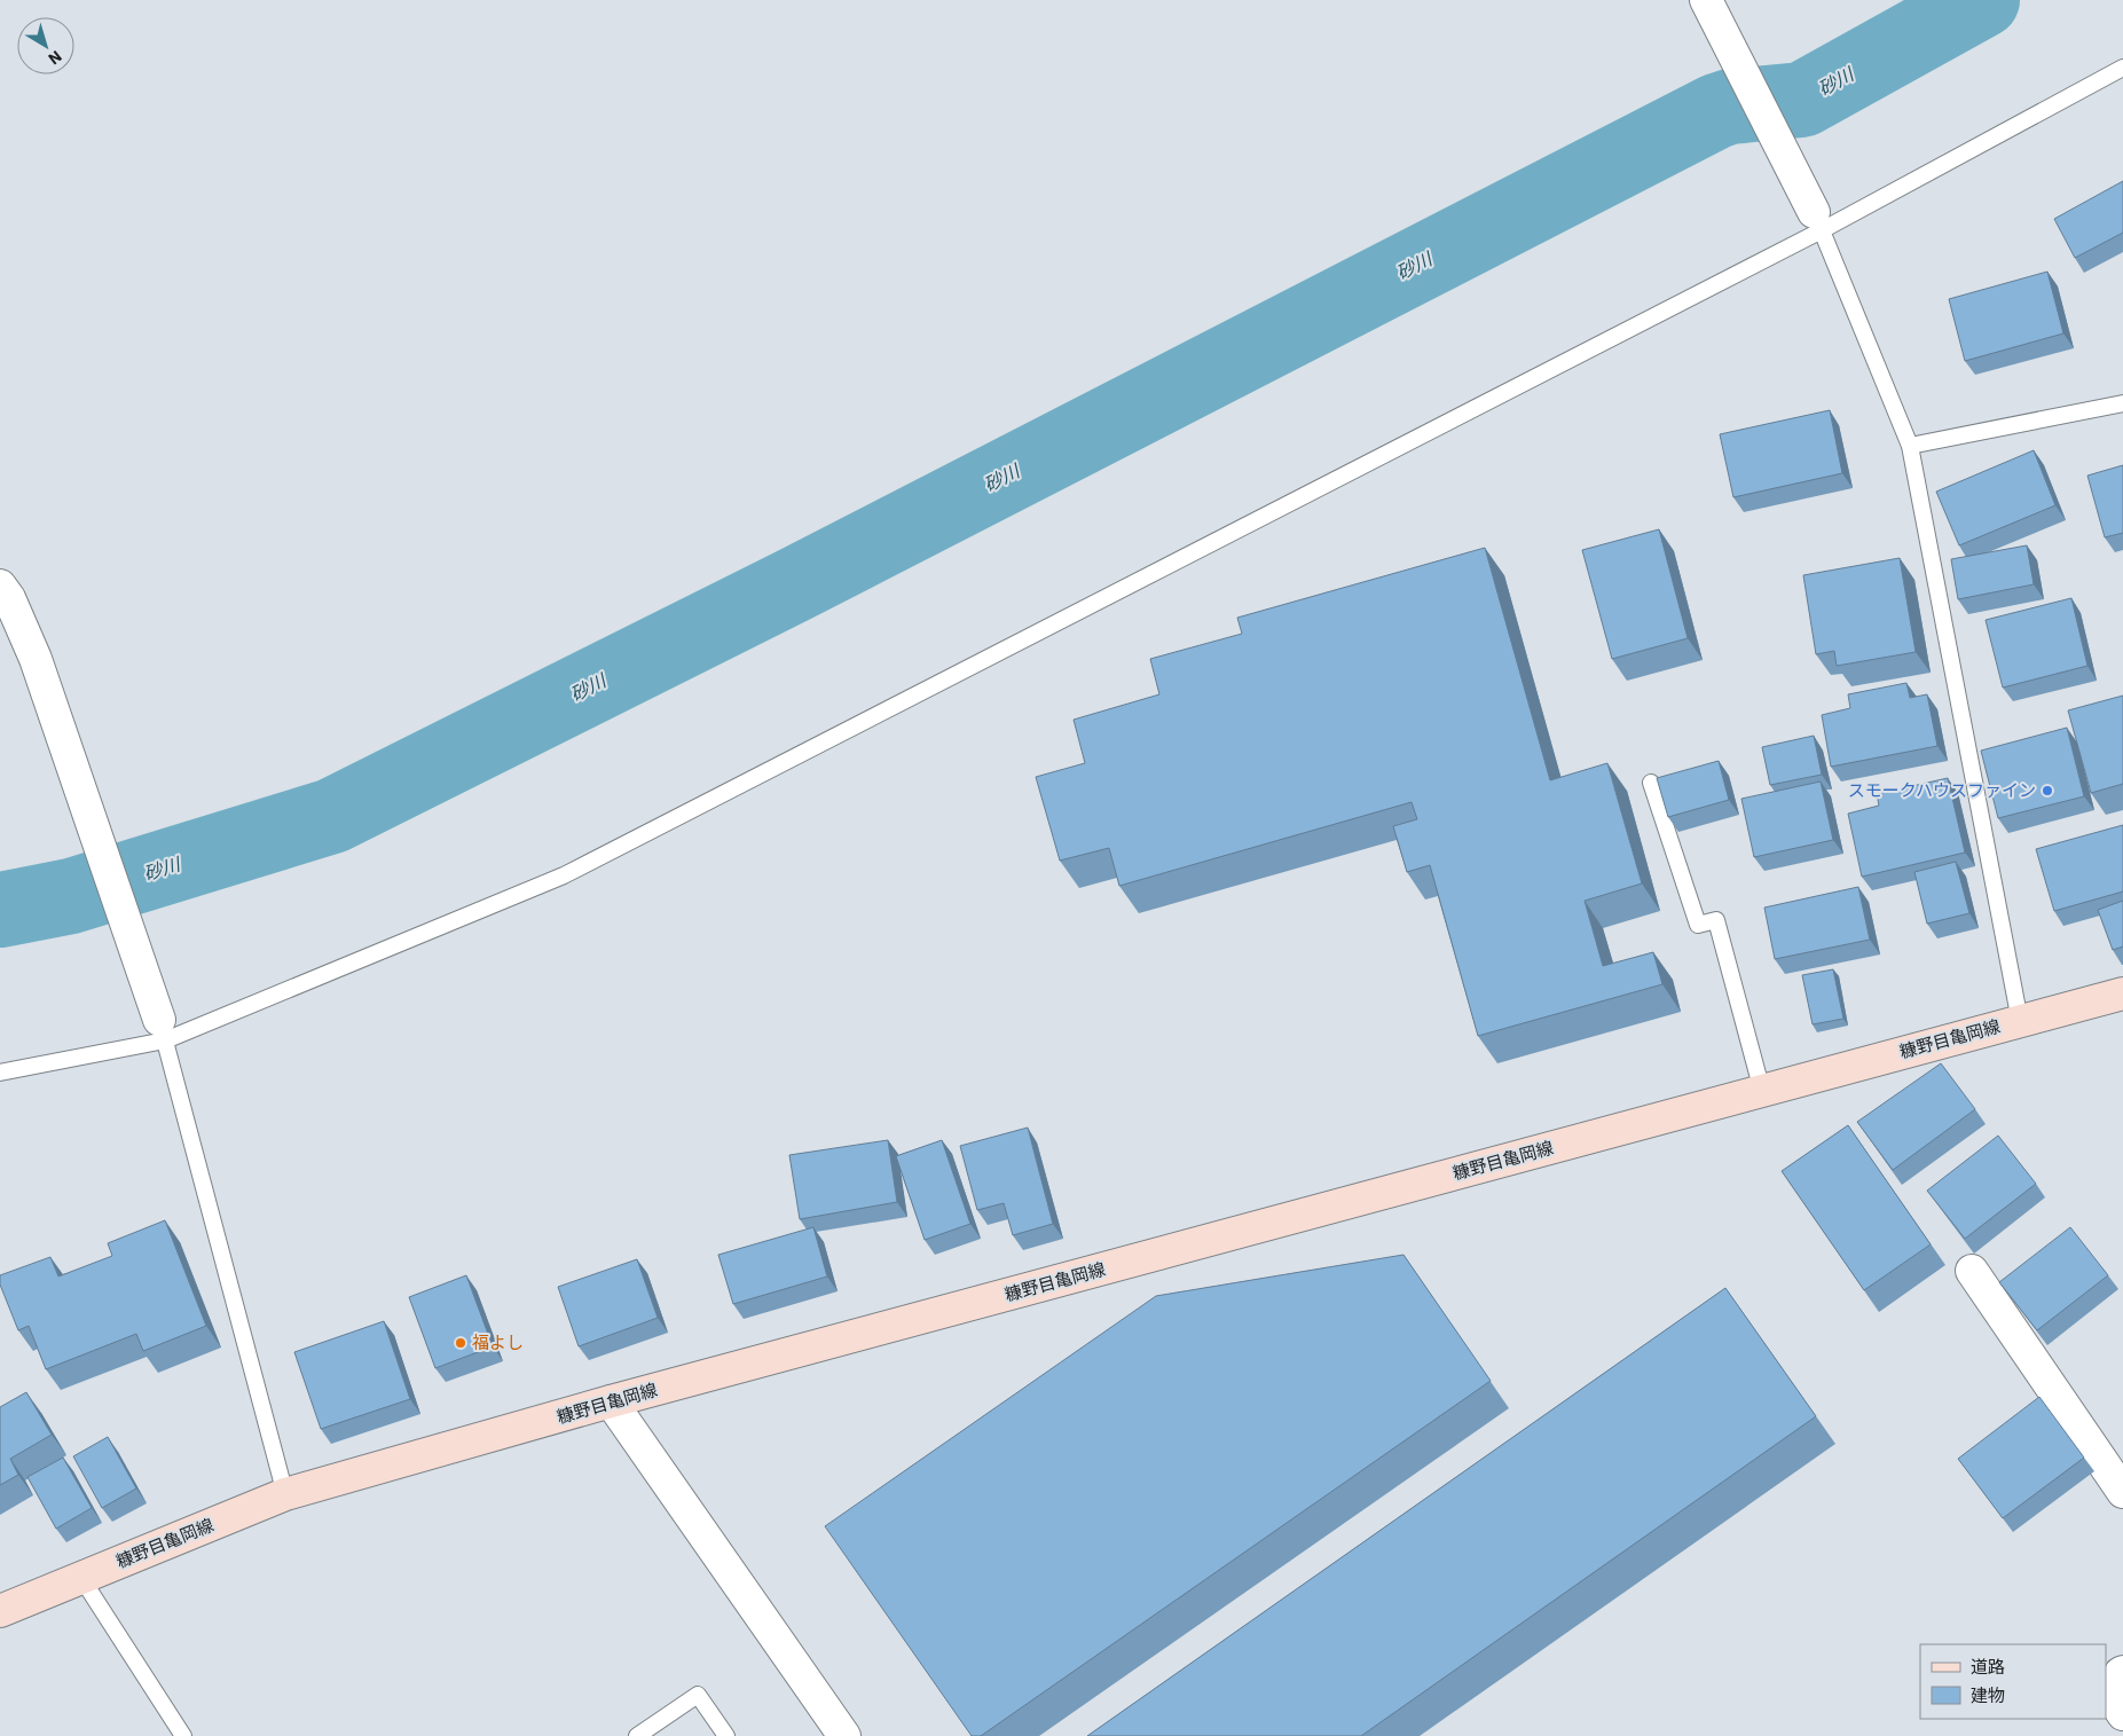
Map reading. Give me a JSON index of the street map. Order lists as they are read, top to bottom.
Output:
{
  "streets": {
    "main road": ["糠野目亀岡線"]
  },
  "water": ["砂川"],
  "places": ["スモークハウスファイン", "福よし"],
  "legend": ["道路", "建物"],
  "north": "bottom right"
}
